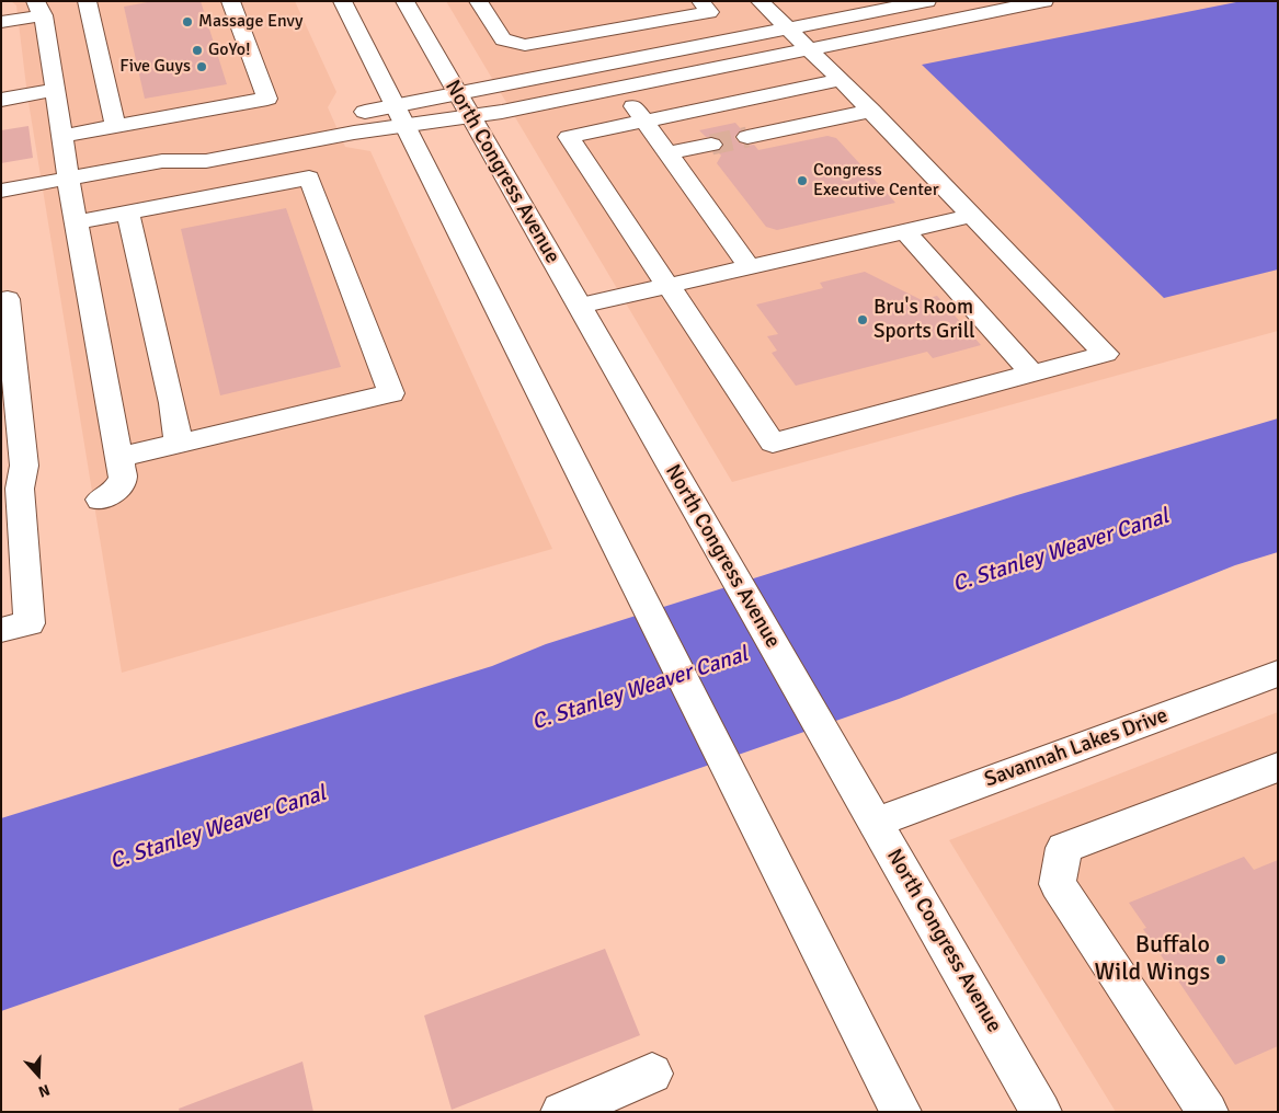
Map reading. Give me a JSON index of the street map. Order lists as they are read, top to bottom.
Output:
{
  "streets": {
    "main road": ["North Congress Avenue", "Savannah Lakes Drive"]
  },
  "crossings": [
    ["North Congress Avenue", "Savannah Lakes Drive"]
  ],
  "water": ["C. Stanley Weaver Canal"],
  "places": [
    "Massage Envy",
    "GoYo!",
    "Five Guys",
    "Congress Executive Center",
    "Bru's Room Sports Grill",
    "Buffalo Wild Wings"
  ],
  "north": "bottom"
}
